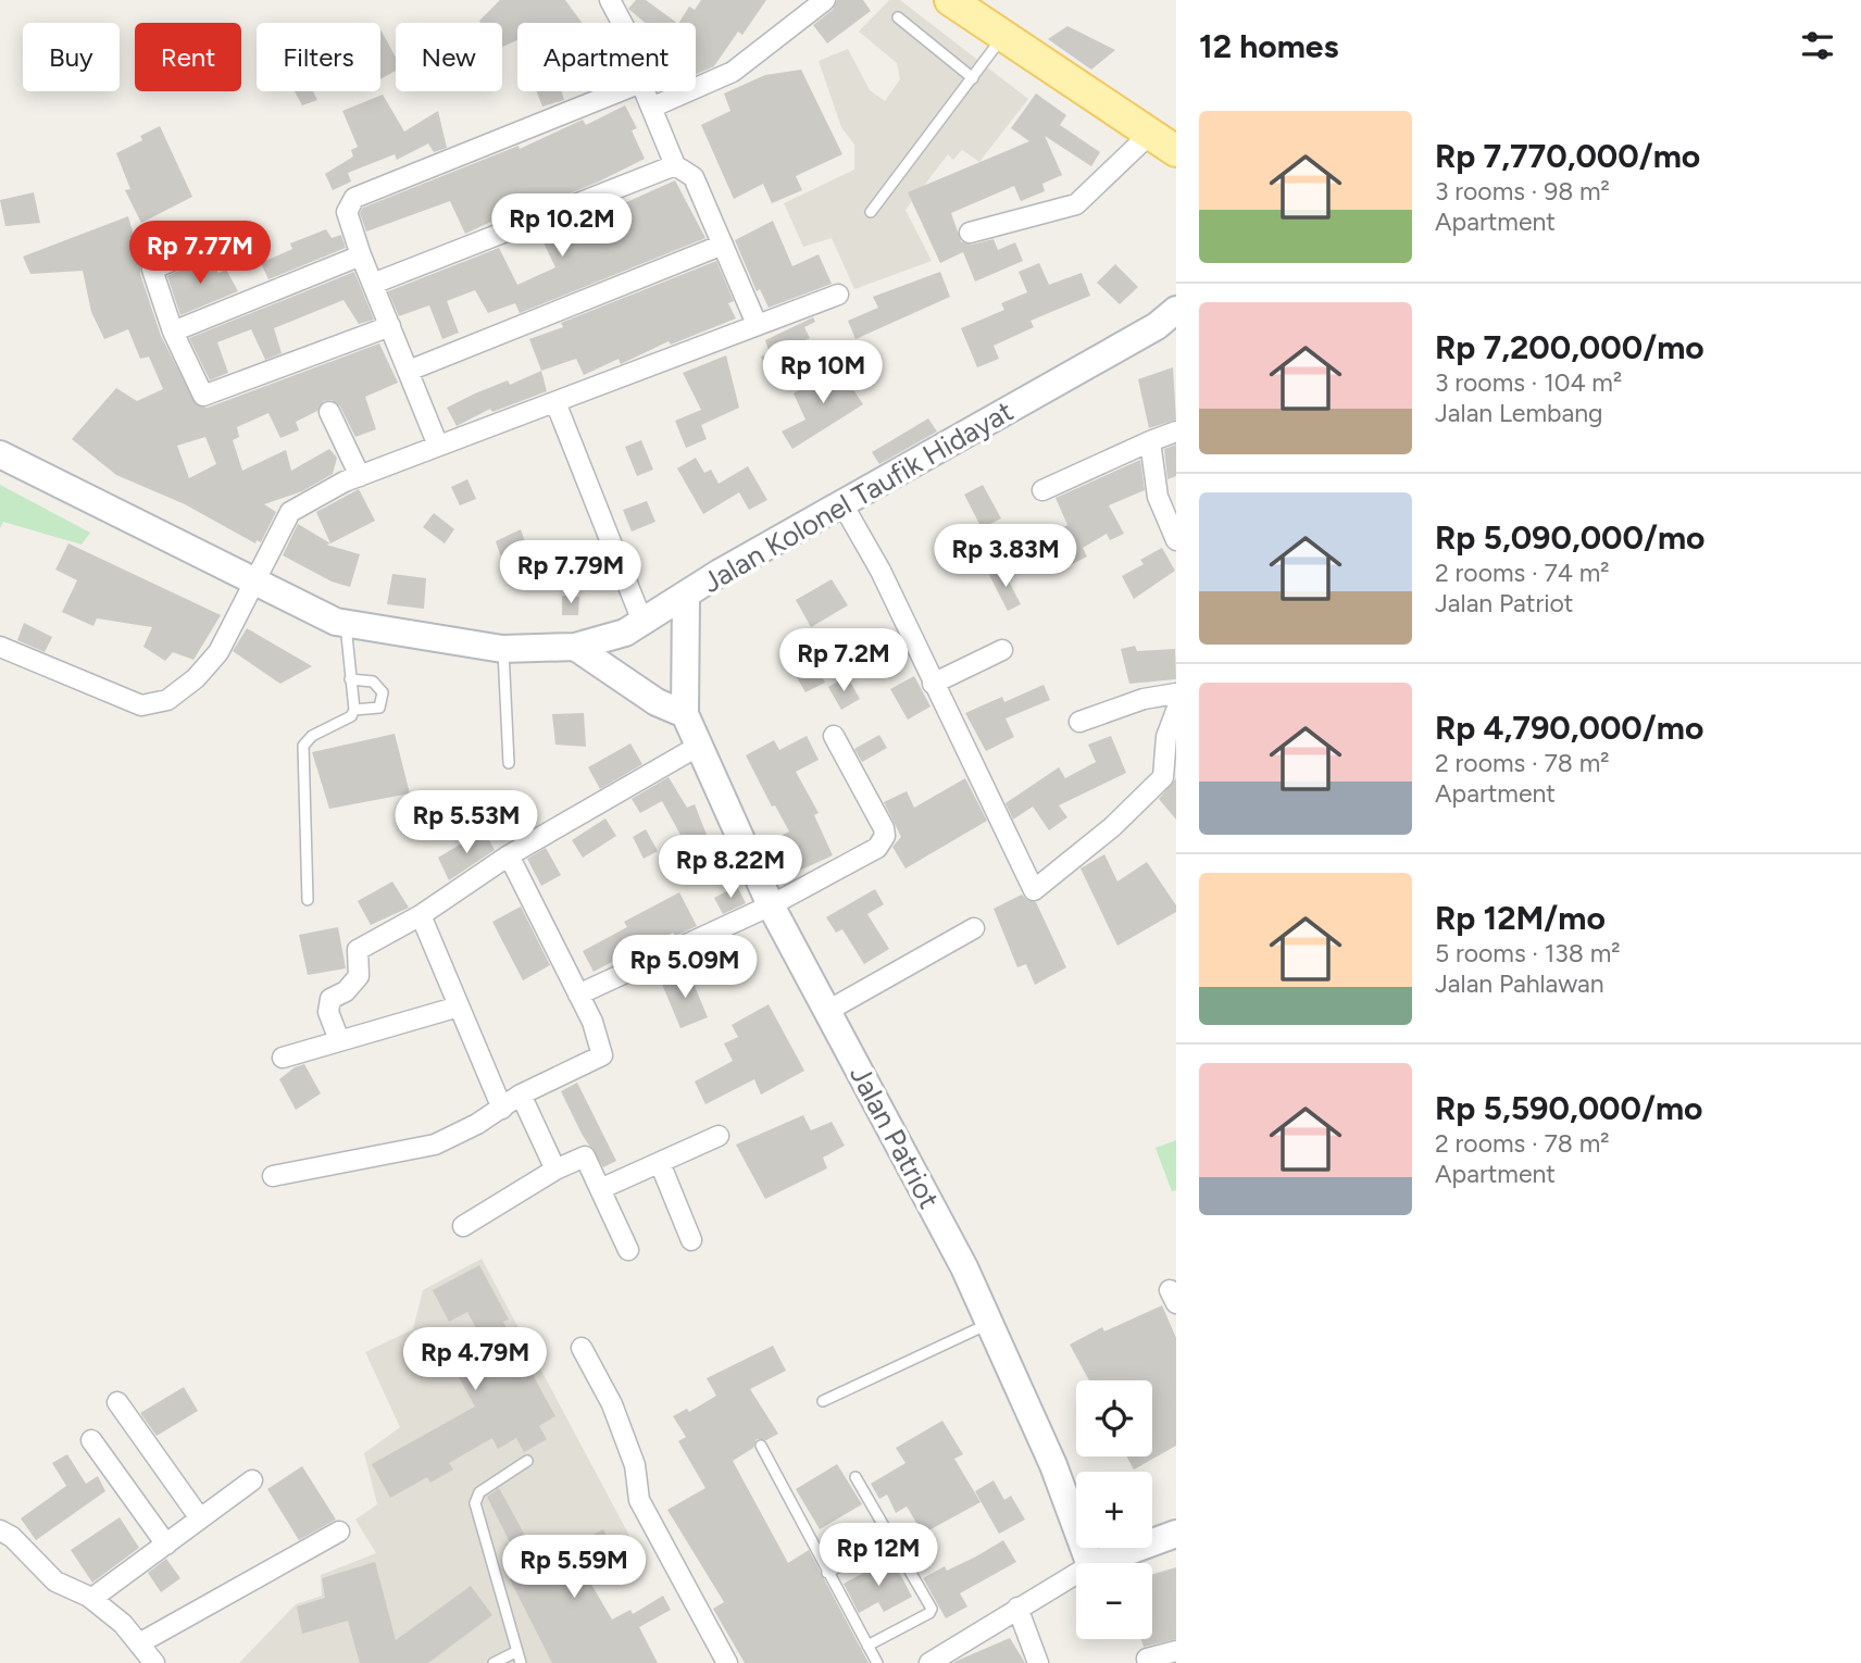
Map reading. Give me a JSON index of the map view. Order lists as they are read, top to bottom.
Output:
{
  "streets": {
    "main road": ["Jalan Kolonel Taufik Hidayat", "Jalan Patriot"]
  },
  "crossings": [
    ["Jalan Kolonel Taufik Hidayat", "Jalan Patriot"]
  ],
  "page": {
    "heading": "12 homes",
    "chip": [
      "Buy",
      "Rent",
      "Filters",
      "New",
      "Apartment"
    ],
    "list": [
      {
        "name": "Rp 7,770,000/mo",
        "note": "3 rooms · 98 m² · Apartment"
      },
      {
        "name": "Rp 7,200,000/mo",
        "note": "3 rooms · 104 m² · Jalan Lembang"
      },
      {
        "name": "Rp 5,090,000/mo",
        "note": "2 rooms · 74 m² · Jalan Patriot"
      },
      {
        "name": "Rp 4,790,000/mo",
        "note": "2 rooms · 78 m² · Apartment"
      },
      {
        "name": "Rp 12M/mo",
        "note": "5 rooms · 138 m² · Jalan Pahlawan"
      },
      {
        "name": "Rp 5,590,000/mo",
        "note": "2 rooms · 78 m² · Apartment"
      }
    ],
    "price": [
      "Rp 10.2M",
      "Rp 7.77M",
      "Rp 10M",
      "Rp 3.83M",
      "Rp 7.79M",
      "Rp 7.2M",
      "Rp 5.53M",
      "Rp 8.22M",
      "Rp 5.09M",
      "Rp 4.79M",
      "Rp 12M",
      "Rp 5.59M"
    ],
    "map_buttons": ["+", "−"]
  }
}
